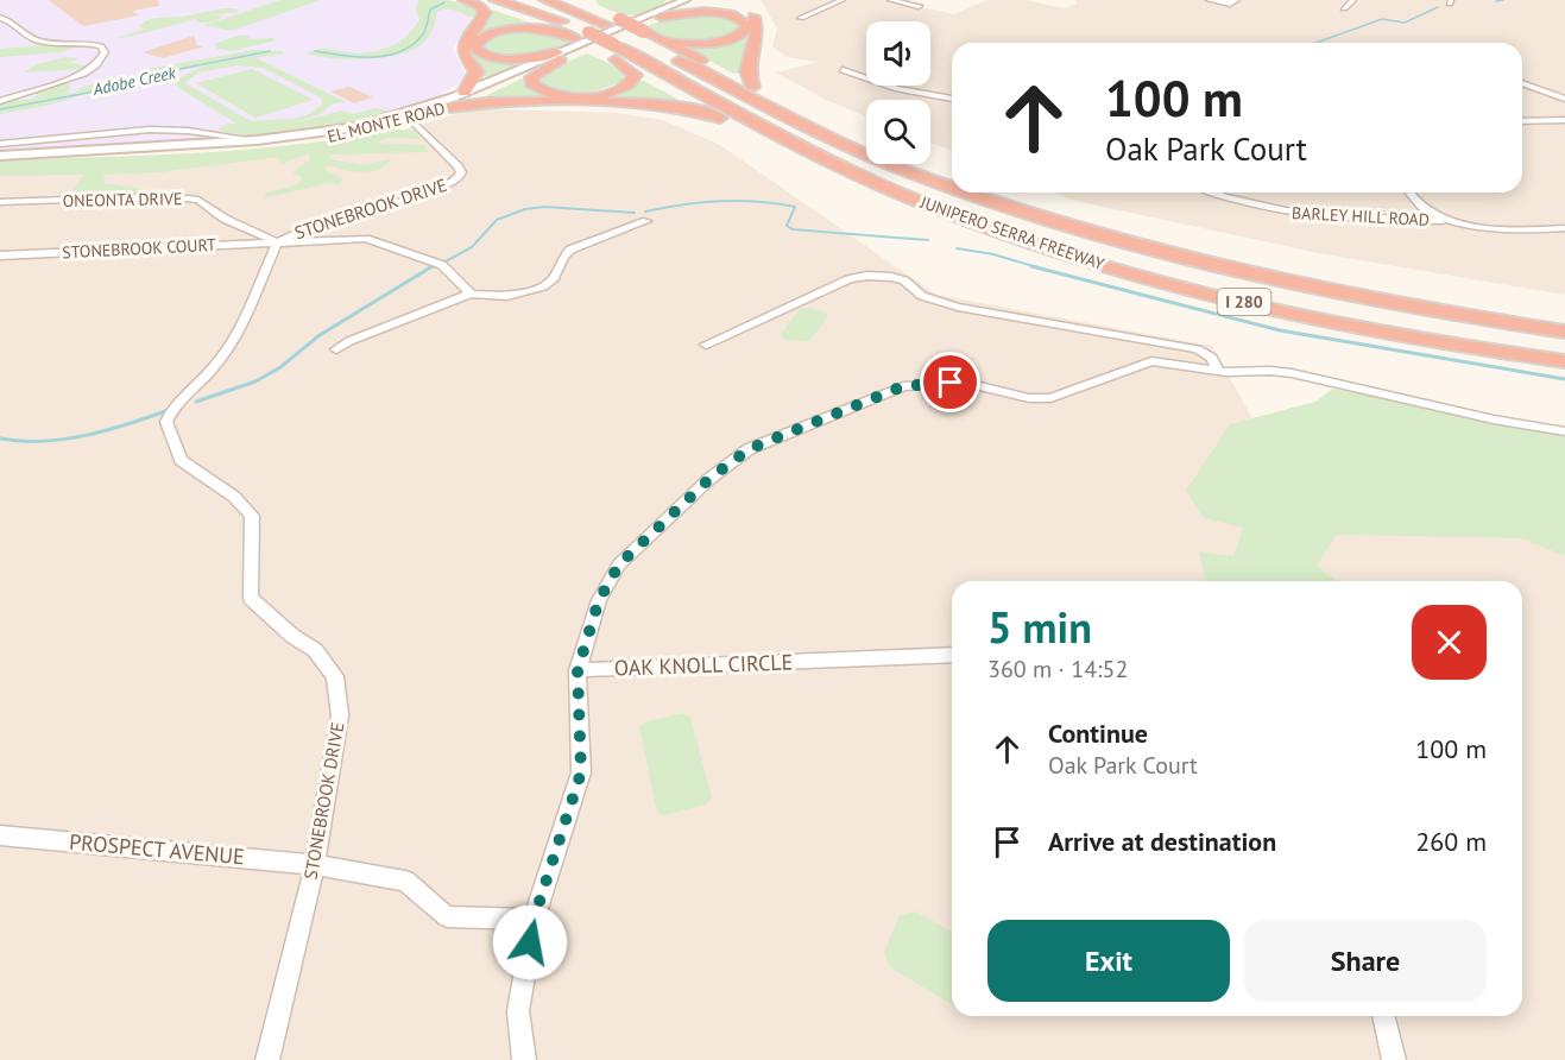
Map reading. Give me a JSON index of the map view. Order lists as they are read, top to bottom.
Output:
{
  "streets": {
    "highway": ["JUNIPERO SERRA FREEWAY", "I 280"],
    "street": [
      "EL MONTE ROAD",
      "ONEONTA DRIVE",
      "STONEBROOK DRIVE",
      "BARLEY HILL ROAD",
      "STONEBROOK COURT",
      "OAK KNOLL CIRCLE",
      "PROSPECT AVENUE"
    ]
  },
  "crossings": [
    ["EL MONTE ROAD", "STONEBROOK DRIVE"],
    ["ONEONTA DRIVE", "STONEBROOK DRIVE"],
    ["ONEONTA DRIVE", "STONEBROOK COURT"],
    ["STONEBROOK DRIVE", "STONEBROOK COURT"],
    ["STONEBROOK DRIVE", "PROSPECT AVENUE"]
  ],
  "water": ["Adobe Creek"],
  "page": {
    "turn": ["100 m", "Oak Park Court"],
    "heading": ["5 min", "360 m · 14:52"],
    "list": [
      {
        "name": "Continue",
        "note": "Oak Park Court",
        "value": "100 m"
      },
      {
        "name": "Arrive at destination",
        "value": "260 m"
      }
    ],
    "buttons": ["Exit", "Share"]
  }
}
